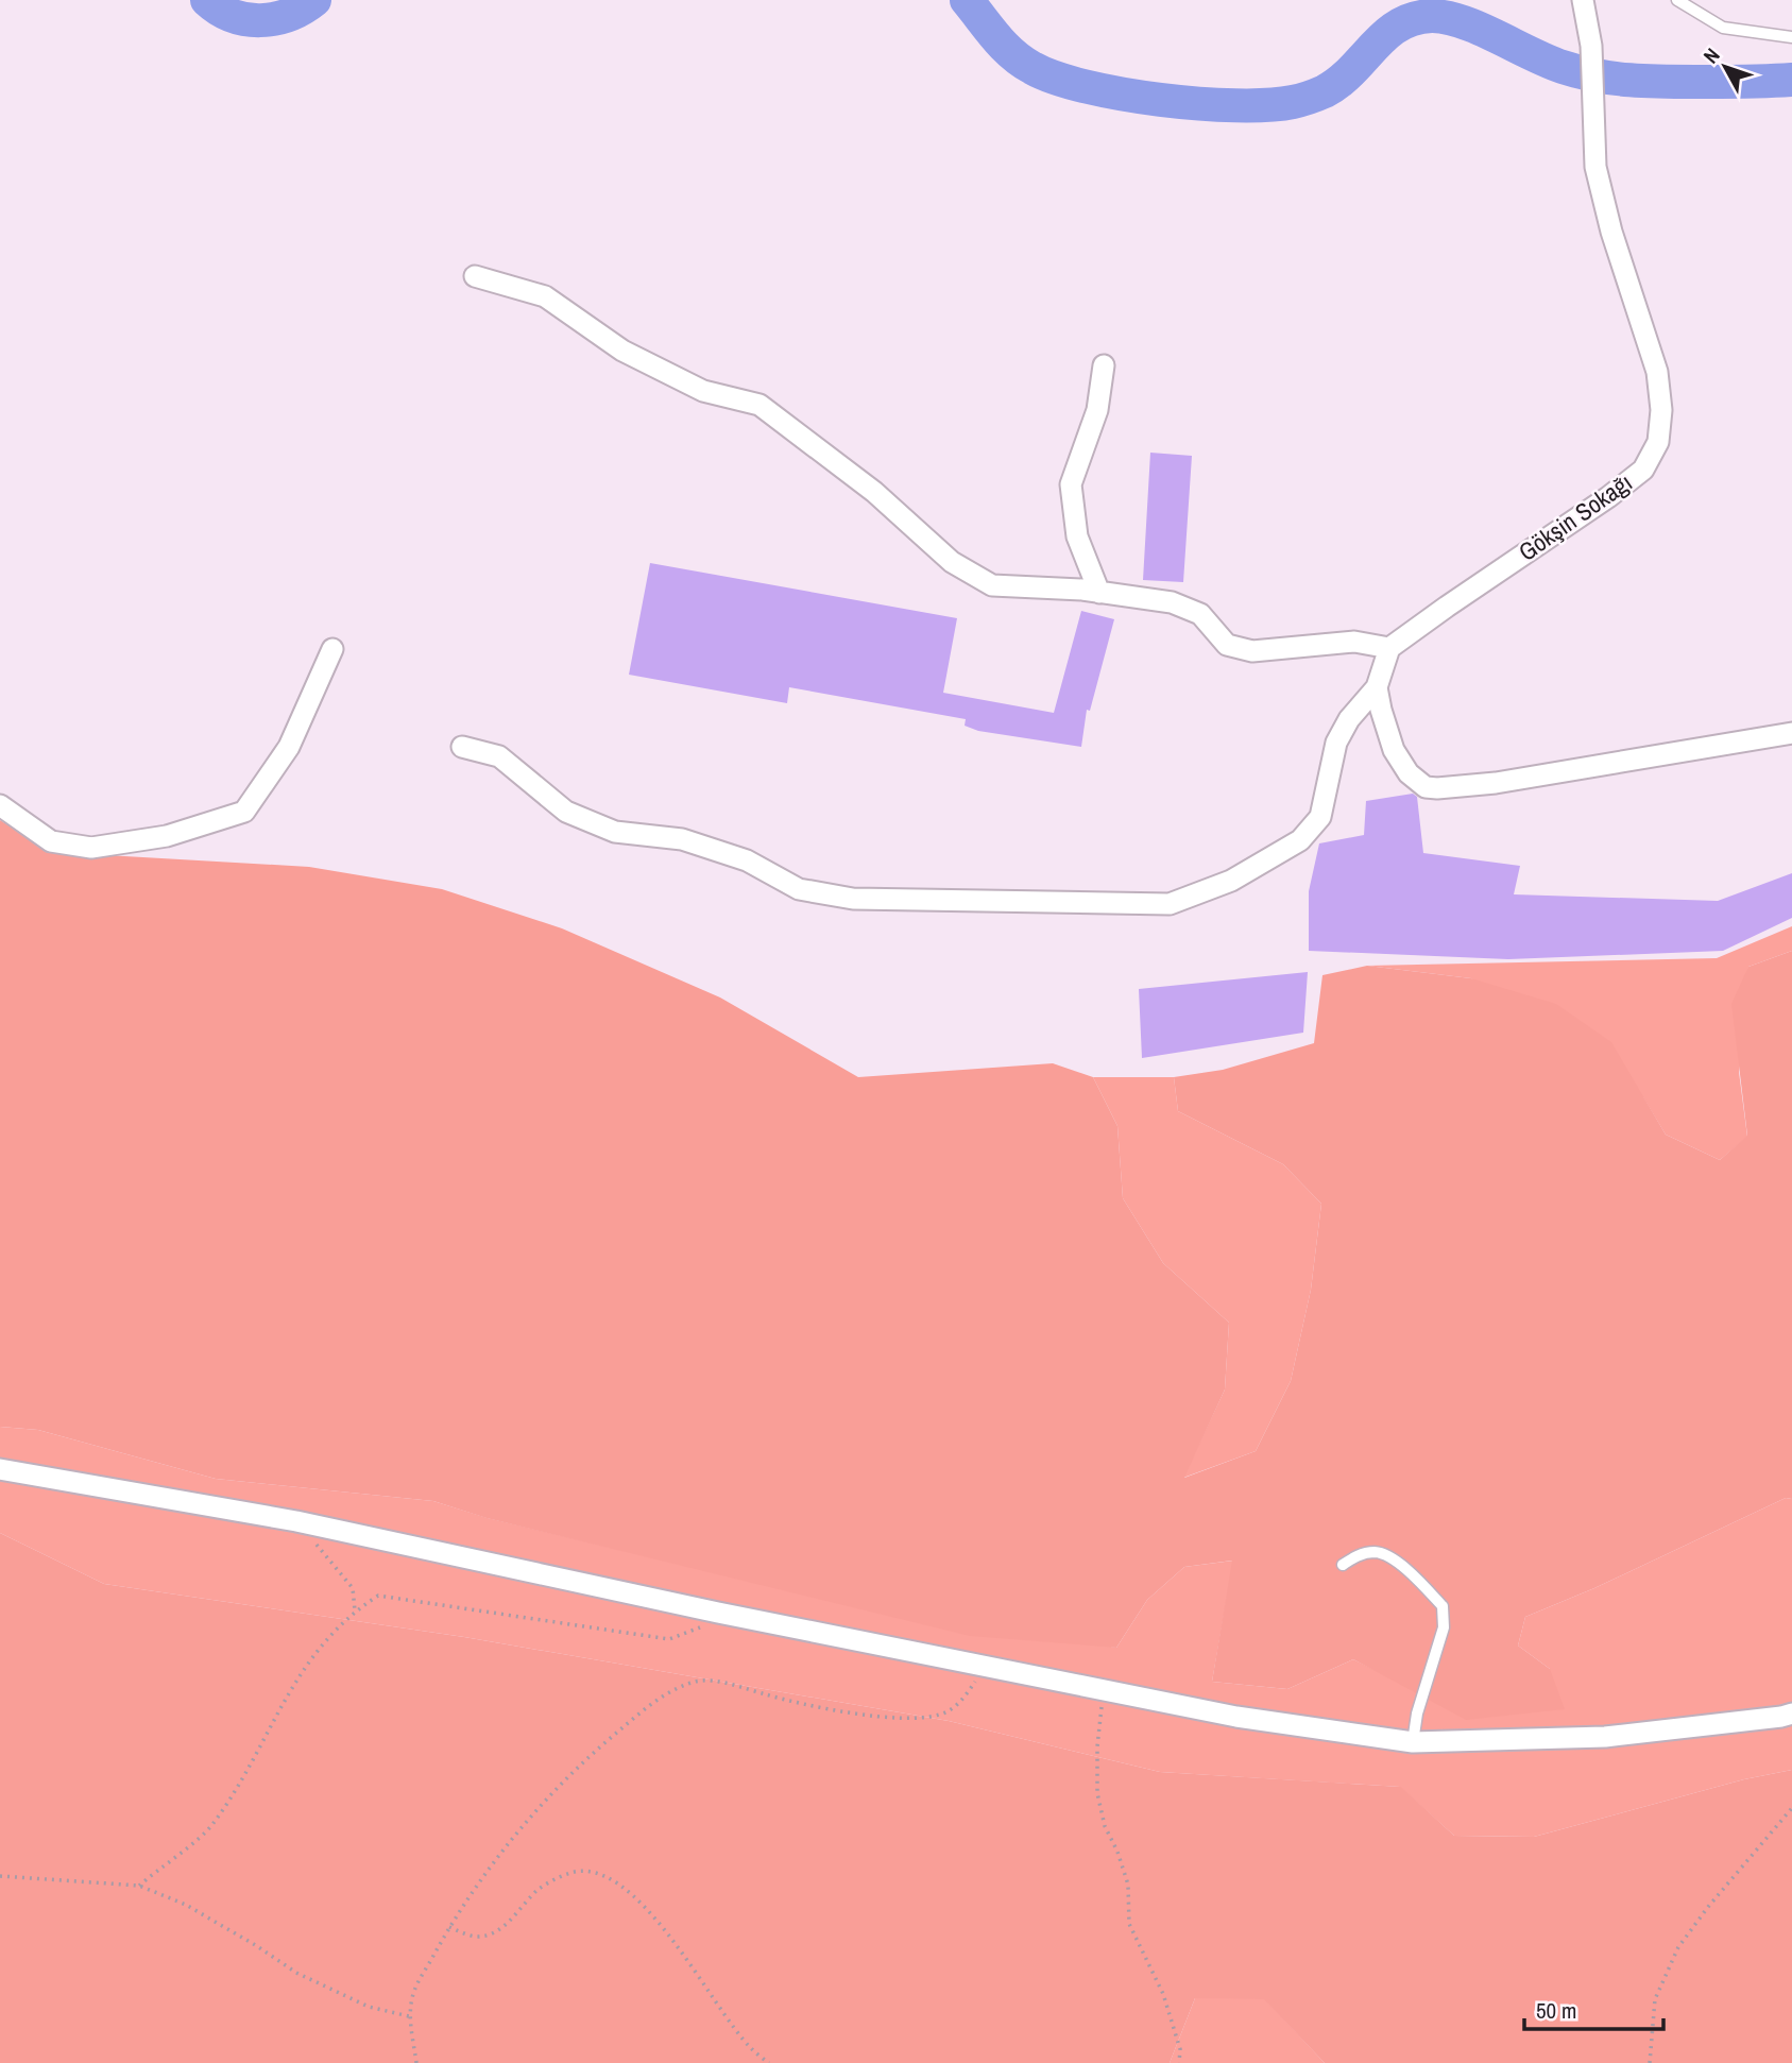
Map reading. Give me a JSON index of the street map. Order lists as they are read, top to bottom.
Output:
{
  "streets": {
    "street": ["Gökşin Sokağı"]
  },
  "scale_bar": "50 m",
  "north": "top left"
}
